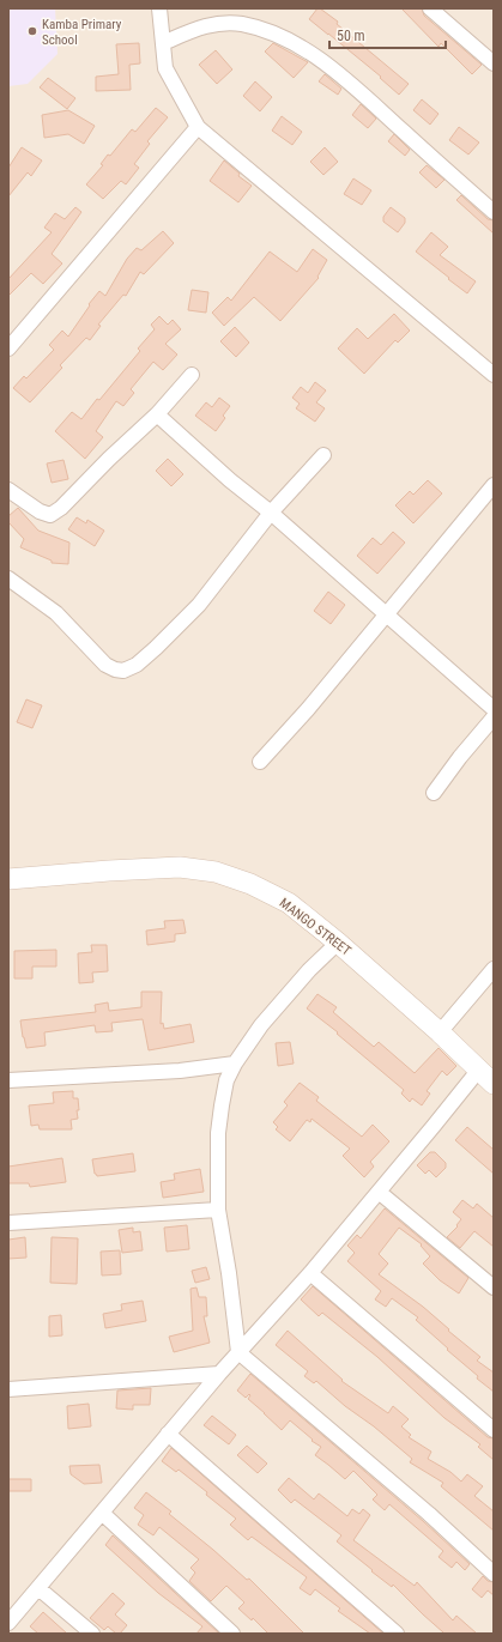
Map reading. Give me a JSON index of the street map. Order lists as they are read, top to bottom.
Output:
{
  "streets": {
    "main road": ["MANGO STREET"]
  },
  "places": ["Kamba Primary School"],
  "scale_bar": "50 m"
}
